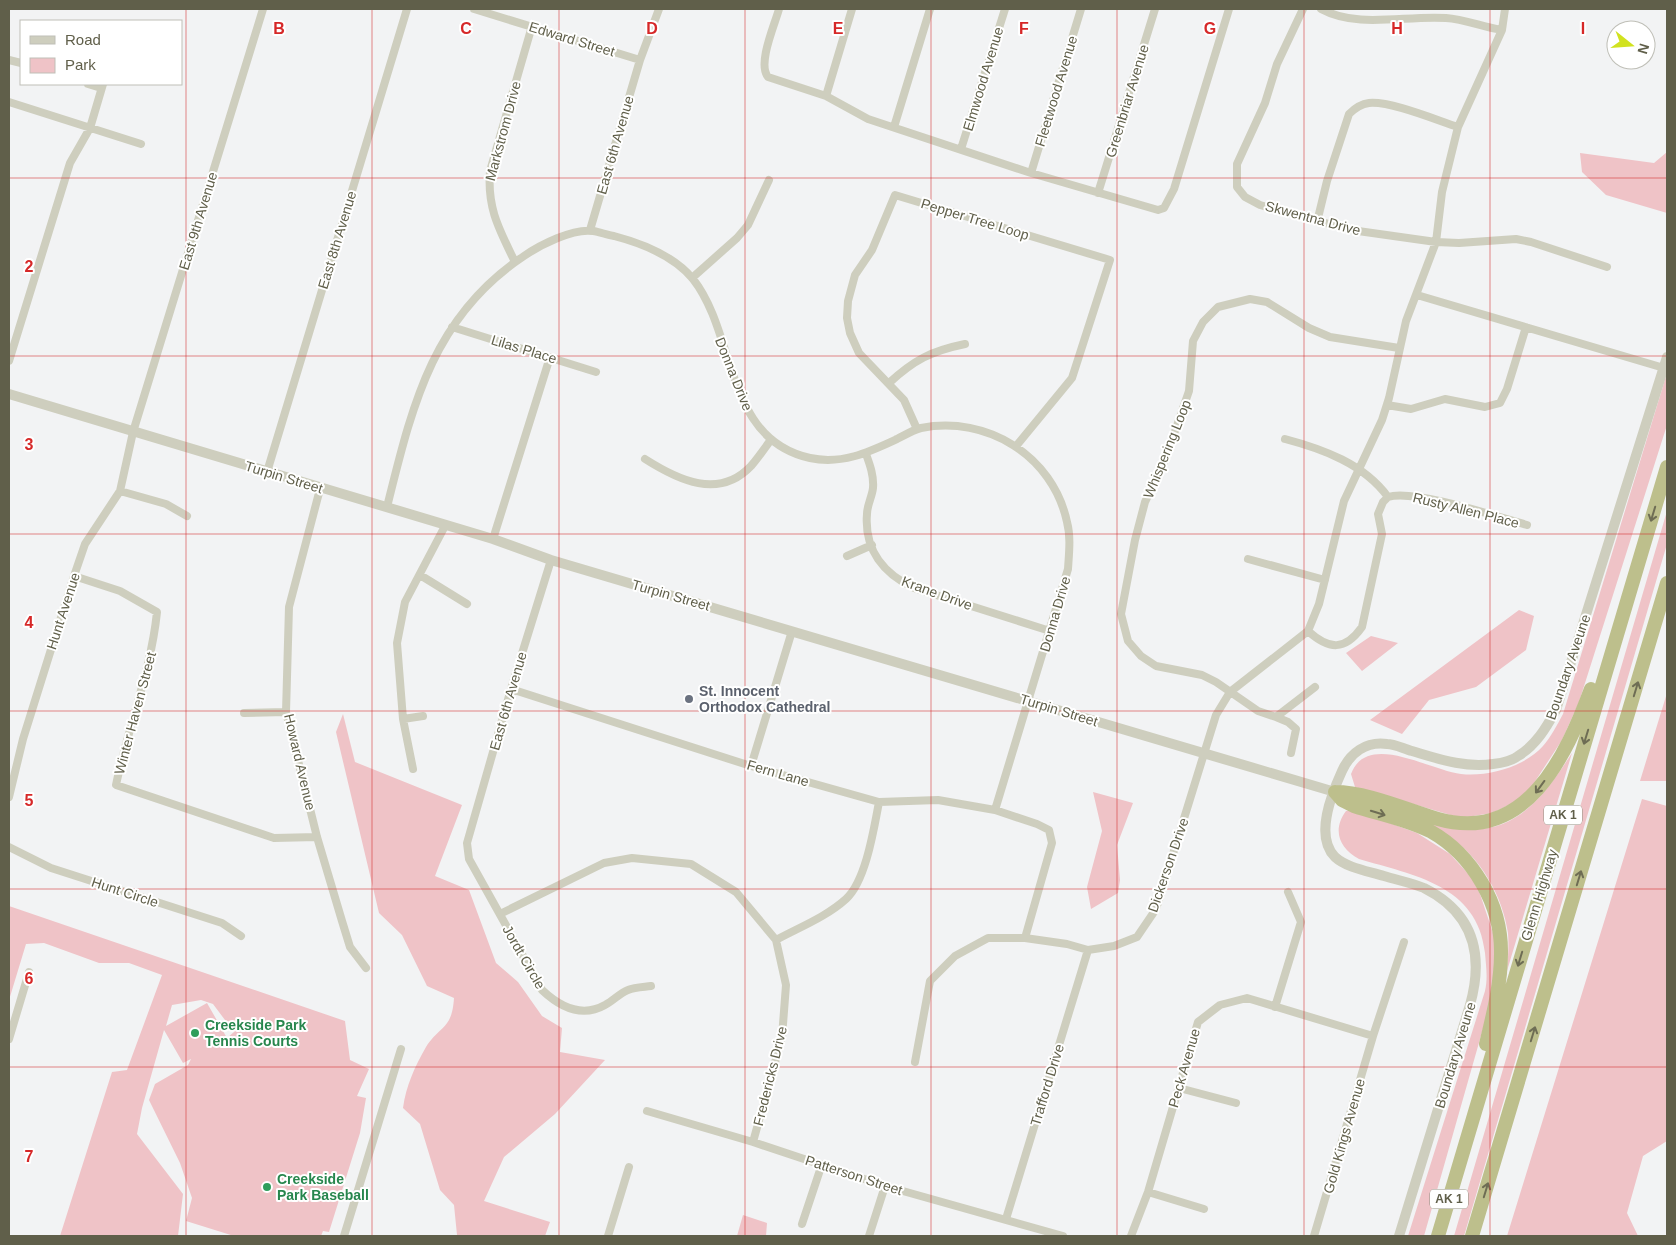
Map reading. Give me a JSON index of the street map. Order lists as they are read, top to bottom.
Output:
{
  "streets": {
    "highway": ["AK 1", "Glenn Highway"],
    "street": [
      "Edward Street",
      "Elmwood Avenue",
      "Fleetwood Avenue",
      "Greenbriar Avenue",
      "Markstrom Drive",
      "East 6th Avenue",
      "Skwentna Drive",
      "Pepper Tree Loop",
      "East 9th Avenue",
      "East 8th Avenue",
      "Lilas Place",
      "Donna Drive",
      "Whispering Loop",
      "Turpin Street",
      "Rusty Allen Place",
      "Krane Drive",
      "Hunt Avenue",
      "Boundary Aveune",
      "Winter Haven Street",
      "Howard Avenue",
      "Fern Lane",
      "Dickerson Drive",
      "Hunt Circle",
      "Jordt Circle",
      "Peck Avenue",
      "Fredericks Drive",
      "Trafford Drive",
      "Gold Kings Avenue",
      "Patterson Street"
    ]
  },
  "crossings": [
    ["Edward Street", "Markstrom Drive"],
    ["Edward Street", "East 6th Avenue"],
    ["Markstrom Drive", "Donna Drive"],
    ["East 6th Avenue", "Donna Drive"],
    ["East 6th Avenue", "Turpin Street"],
    ["East 6th Avenue", "Fern Lane"],
    ["East 6th Avenue", "Jordt Circle"],
    ["Pepper Tree Loop", "Donna Drive"],
    ["East 9th Avenue", "Turpin Street"],
    ["East 9th Avenue", "Hunt Avenue"],
    ["East 8th Avenue", "Turpin Street"],
    ["Lilas Place", "Donna Drive"],
    ["Donna Drive", "Turpin Street"],
    ["Donna Drive", "Krane Drive"],
    ["Donna Drive", "Fern Lane"],
    ["Whispering Loop", "Dickerson Drive"],
    ["Turpin Street", "Hunt Avenue"],
    ["Turpin Street", "Boundary Aveune"],
    ["Turpin Street", "Howard Avenue"],
    ["Turpin Street", "Dickerson Drive"],
    ["Hunt Avenue", "Winter Haven Street"],
    ["Winter Haven Street", "Howard Avenue"],
    ["Fern Lane", "Dickerson Drive"],
    ["Dickerson Drive", "Trafford Drive"],
    ["Jordt Circle", "Fredericks Drive"],
    ["Peck Avenue", "Gold Kings Avenue"],
    ["Fredericks Drive", "Patterson Street"],
    ["Trafford Drive", "Patterson Street"]
  ],
  "places": ["St. Innocent Orthodox Cathedral", "Creekside Park Tennis Courts", "Creekside Park Baseball"],
  "legend": ["Road", "Park"],
  "north": "right",
  "grid": {
    "columns": [
      "B",
      "C",
      "D",
      "E",
      "F",
      "G",
      "H",
      "I"
    ],
    "rows": [
      "2",
      "3",
      "4",
      "5",
      "6",
      "7"
    ]
  }
}
